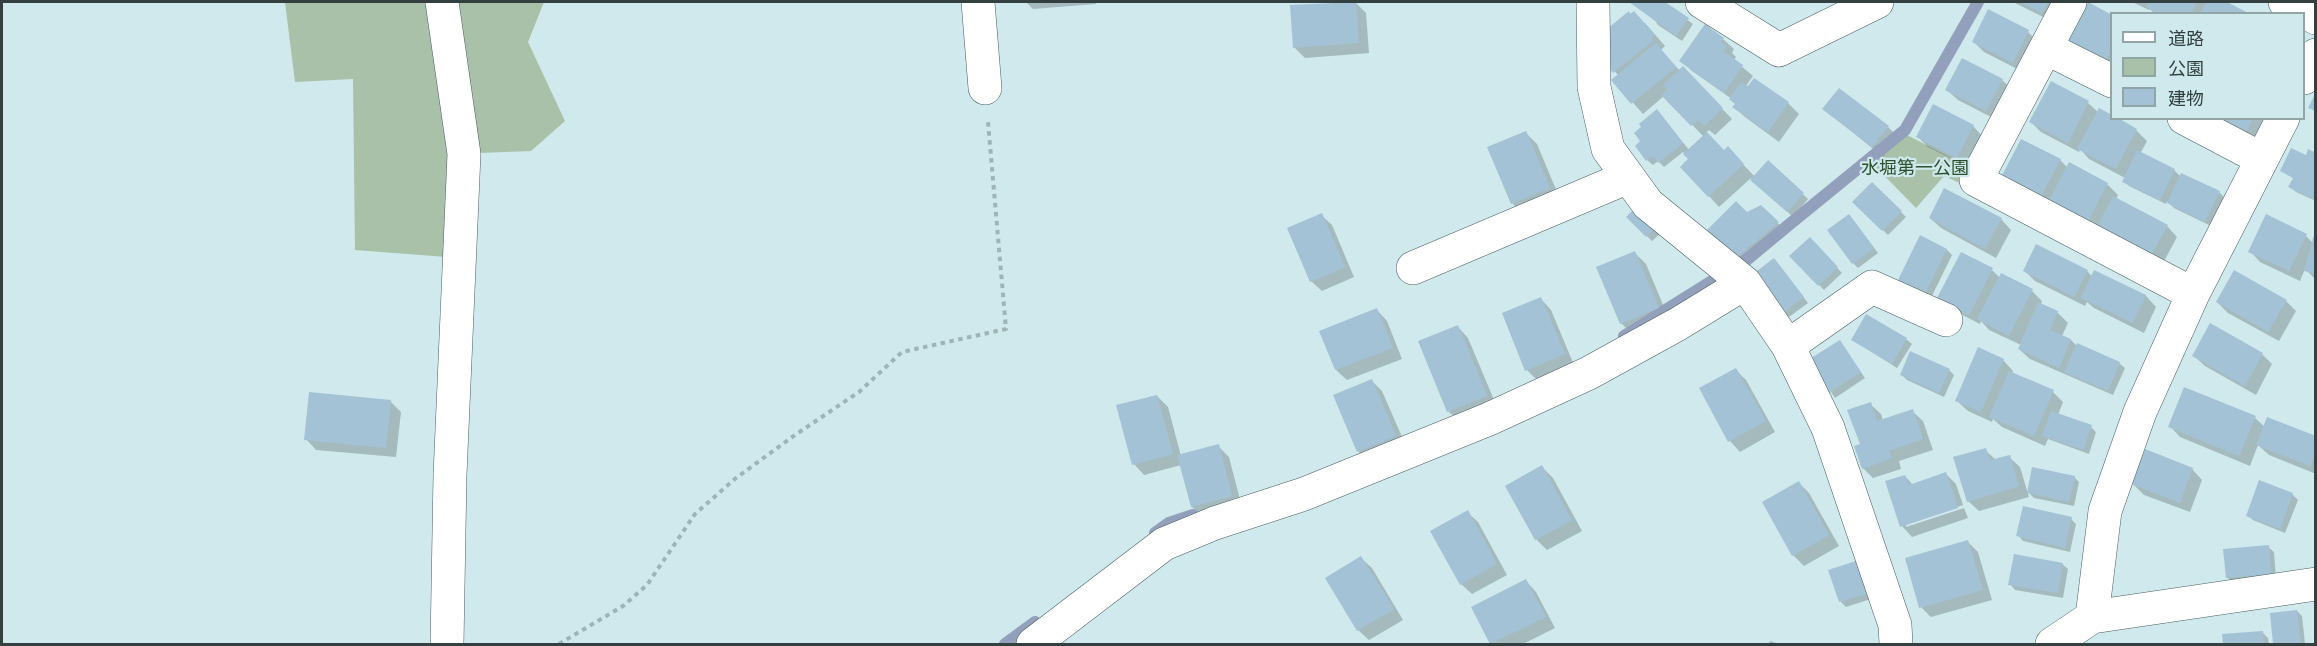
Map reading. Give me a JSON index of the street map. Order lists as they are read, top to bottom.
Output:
{
  "parks": ["水堀第一公園"],
  "legend": ["道路", "公園", "建物"]
}
